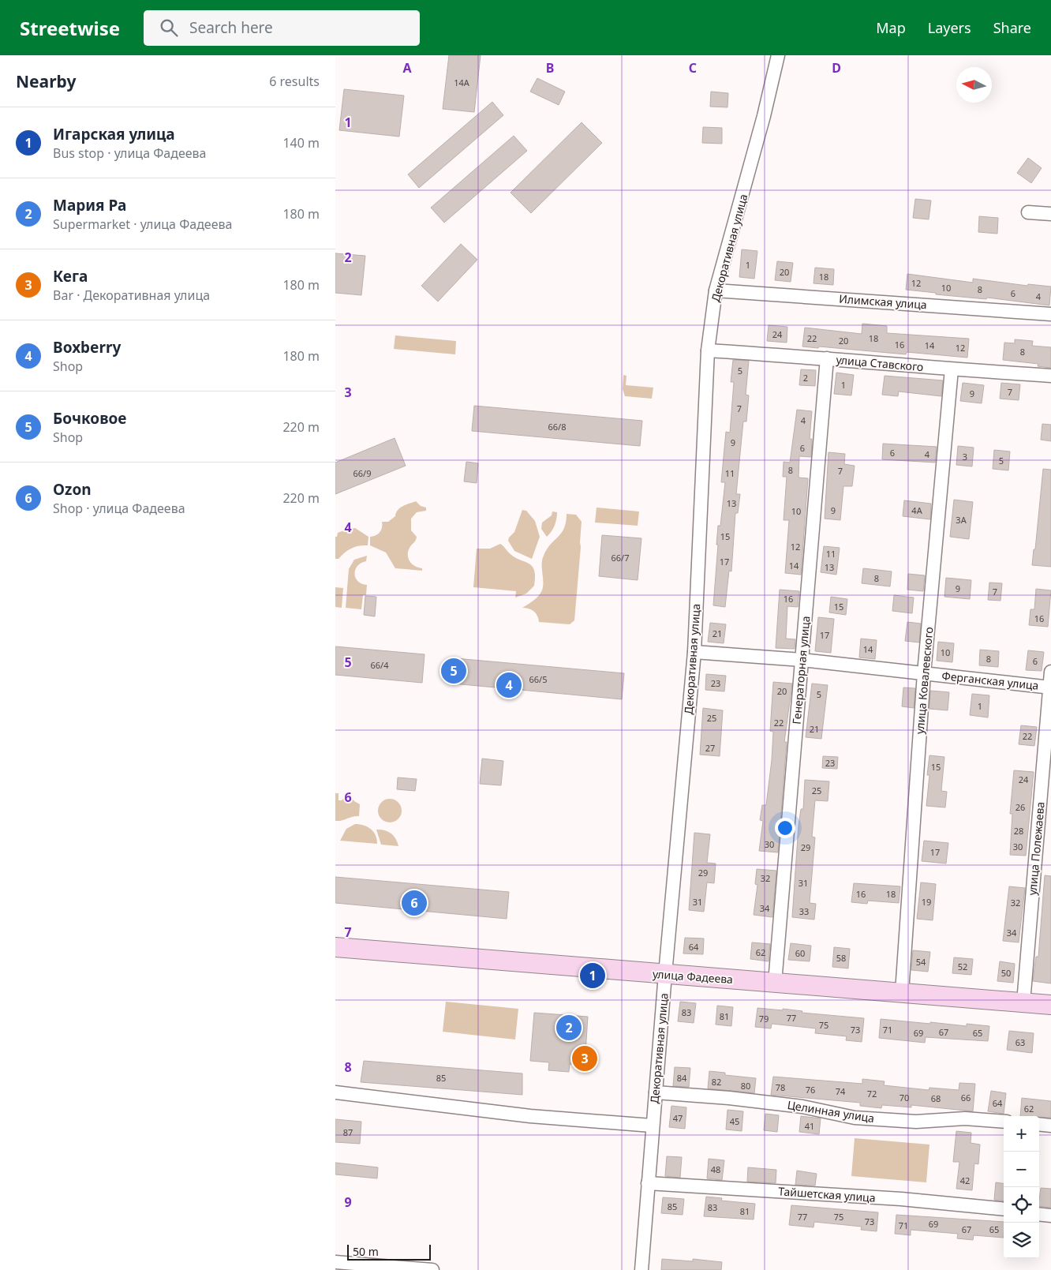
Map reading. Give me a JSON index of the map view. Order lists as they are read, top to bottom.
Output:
{
  "streets": {
    "street": [
      "Декоративная улица",
      "Илимская улица",
      "улица Ставского",
      "Генераторная улица",
      "улица Ковалевского",
      "Ферганская улица",
      "улица Полежаева",
      "улица Фадеева",
      "Целинная улица",
      "Тайшетская улица"
    ]
  },
  "crossings": [
    ["Декоративная улица", "Илимская улица"],
    ["Декоративная улица", "улица Ставского"],
    ["Декоративная улица", "Ферганская улица"],
    ["Декоративная улица", "улица Фадеева"],
    ["Декоративная улица", "Целинная улица"],
    ["Декоративная улица", "Тайшетская улица"],
    ["улица Ставского", "Генераторная улица"],
    ["улица Ставского", "улица Ковалевского"],
    ["Генераторная улица", "Ферганская улица"],
    ["Генераторная улица", "улица Фадеева"],
    ["улица Ковалевского", "Ферганская улица"],
    ["улица Ковалевского", "улица Фадеева"],
    ["Ферганская улица", "улица Полежаева"],
    ["улица Полежаева", "улица Фадеева"]
  ],
  "house_numbers": [
    "14А",
    "1",
    "20",
    "18",
    "12",
    "10",
    "8",
    "6",
    "4",
    "24",
    "22",
    "18",
    "20",
    "16",
    "14",
    "12",
    "8",
    "5",
    "2",
    "1",
    "7",
    "9",
    "7",
    "4",
    "66/8",
    "9",
    "6",
    "6",
    "4",
    "3",
    "5",
    "8",
    "7",
    "66/9",
    "11",
    "13",
    "9",
    "4А",
    "10",
    "3А",
    "15",
    "12",
    "11",
    "66/7",
    "17",
    "14",
    "13",
    "8",
    "9",
    "7",
    "16",
    "15",
    "16",
    "21",
    "17",
    "14",
    "10",
    "8",
    "6",
    "66/4",
    "66/5",
    "23",
    "20",
    "5",
    "1",
    "25",
    "22",
    "21",
    "22",
    "27",
    "23",
    "15",
    "24",
    "25",
    "26",
    "28",
    "30",
    "30",
    "29",
    "17",
    "29",
    "32",
    "31",
    "16",
    "18",
    "31",
    "19",
    "32",
    "34",
    "33",
    "34",
    "64",
    "62",
    "60",
    "58",
    "54",
    "52",
    "50",
    "83",
    "81",
    "77",
    "79",
    "75",
    "73",
    "71",
    "67",
    "69",
    "65",
    "63",
    "85",
    "84",
    "82",
    "80",
    "78",
    "76",
    "74",
    "72",
    "70",
    "66",
    "68",
    "64",
    "62",
    "47",
    "45",
    "41",
    "87",
    "48",
    "42",
    "85",
    "83",
    "81",
    "77",
    "75",
    "73",
    "69",
    "71",
    "67",
    "65"
  ],
  "scale_bar": "50 m",
  "north": "left",
  "page": {
    "header": "Streetwise",
    "search": "Search here",
    "nav": ["Map", "Layers", "Share"],
    "heading": ["Nearby", "6 results"],
    "list": [
      {
        "mark": "1",
        "name": "Игарская улица",
        "note": "Bus stop · улица Фадеева",
        "value": "140 m"
      },
      {
        "mark": "2",
        "name": "Мария Ра",
        "note": "Supermarket · улица Фадеева",
        "value": "180 m"
      },
      {
        "mark": "3",
        "name": "Кега",
        "note": "Bar · Декоративная улица",
        "value": "180 m"
      },
      {
        "mark": "4",
        "name": "Boxberry",
        "note": "Shop",
        "value": "180 m"
      },
      {
        "mark": "5",
        "name": "Бочковое",
        "note": "Shop",
        "value": "220 m"
      },
      {
        "mark": "6",
        "name": "Ozon",
        "note": "Shop · улица Фадеева",
        "value": "220 m"
      }
    ],
    "pins": [
      "5",
      "4",
      "6",
      "1",
      "2",
      "3"
    ],
    "map_buttons": ["+", "−"],
    "scale": "50 m"
  },
  "grid": {
    "columns": [
      "A",
      "B",
      "C",
      "D"
    ],
    "rows": [
      "1",
      "2",
      "3",
      "4",
      "5",
      "6",
      "7",
      "8",
      "9"
    ]
  }
}
